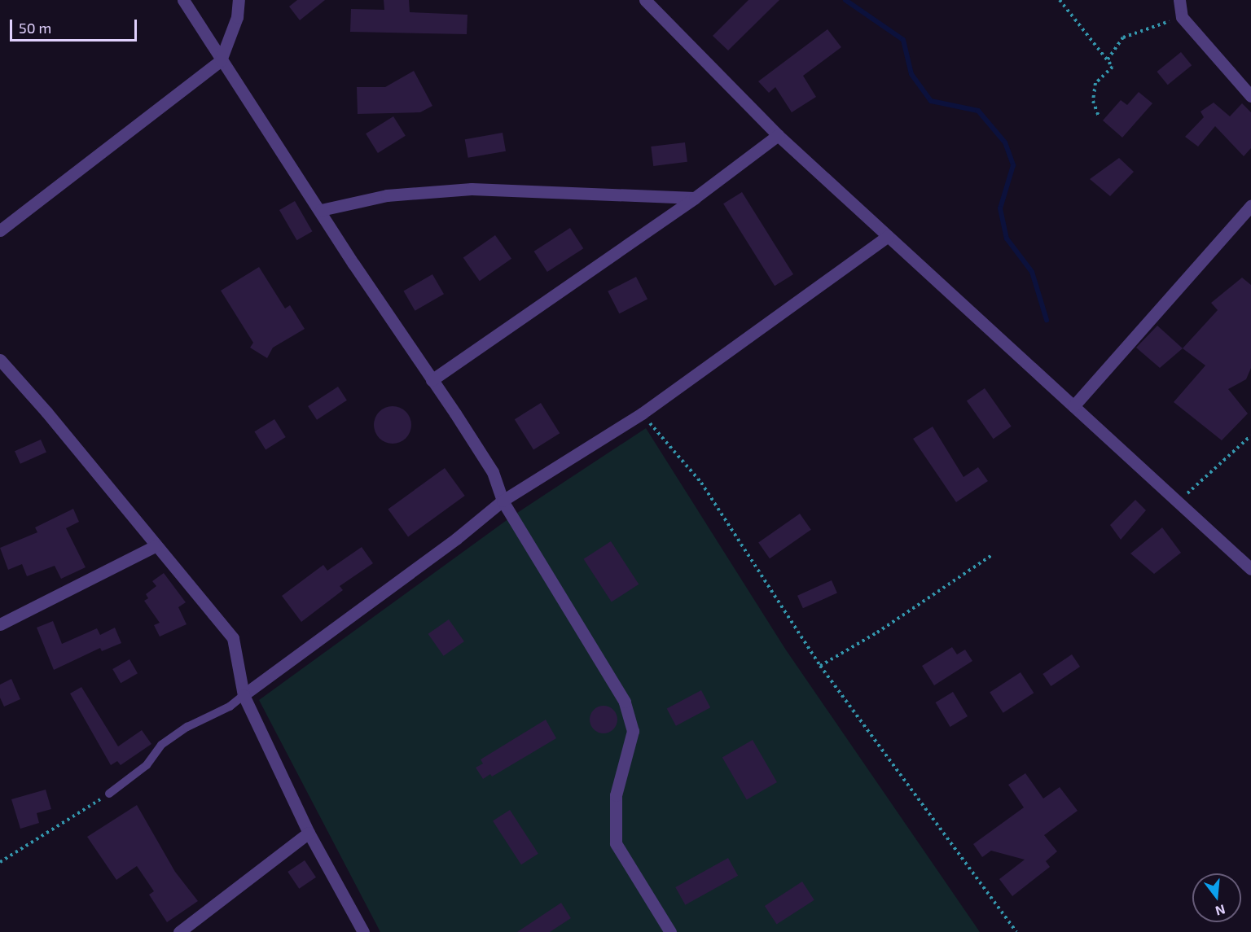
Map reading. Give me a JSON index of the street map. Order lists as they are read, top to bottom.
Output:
{
  "scale_bar": "50 m",
  "north": "bottom"
}
